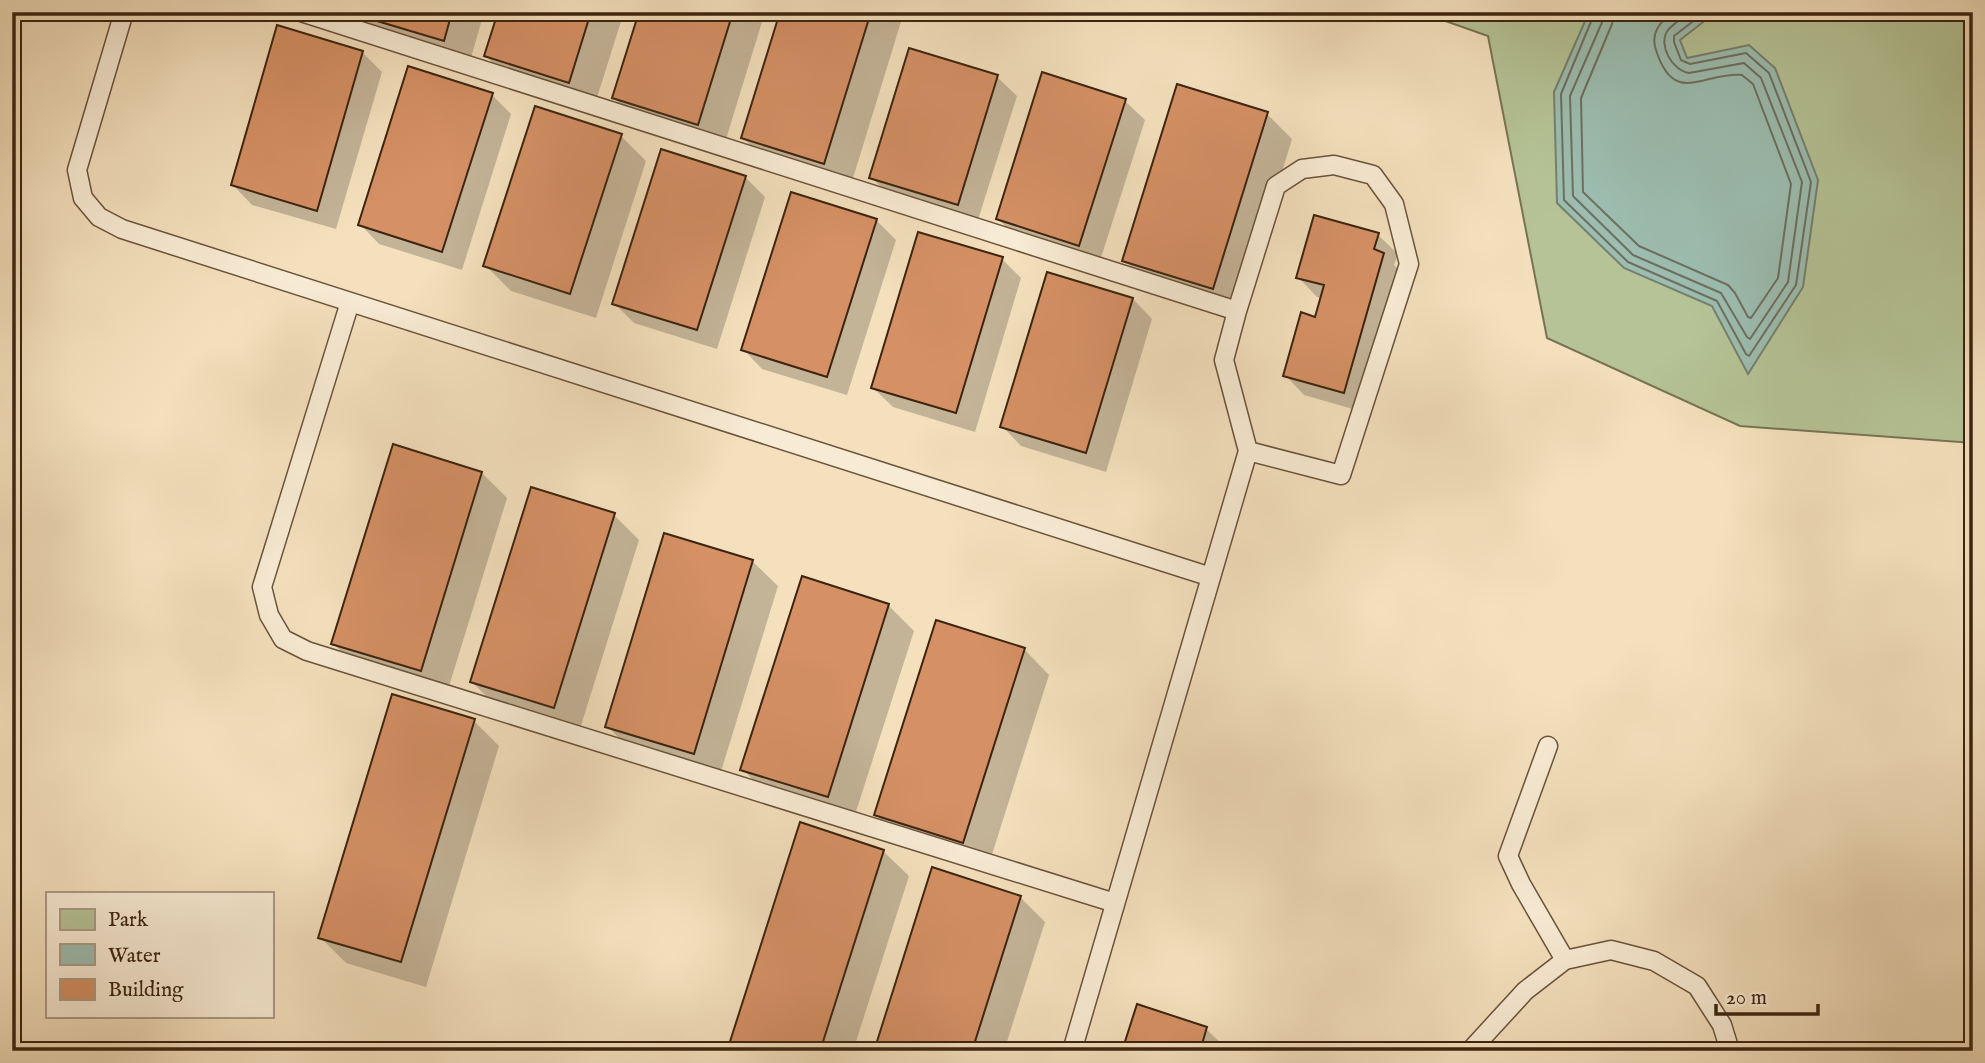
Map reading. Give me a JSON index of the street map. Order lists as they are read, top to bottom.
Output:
{
  "legend": ["Park", "Water", "Building"],
  "scale_bar": "20 m"
}
